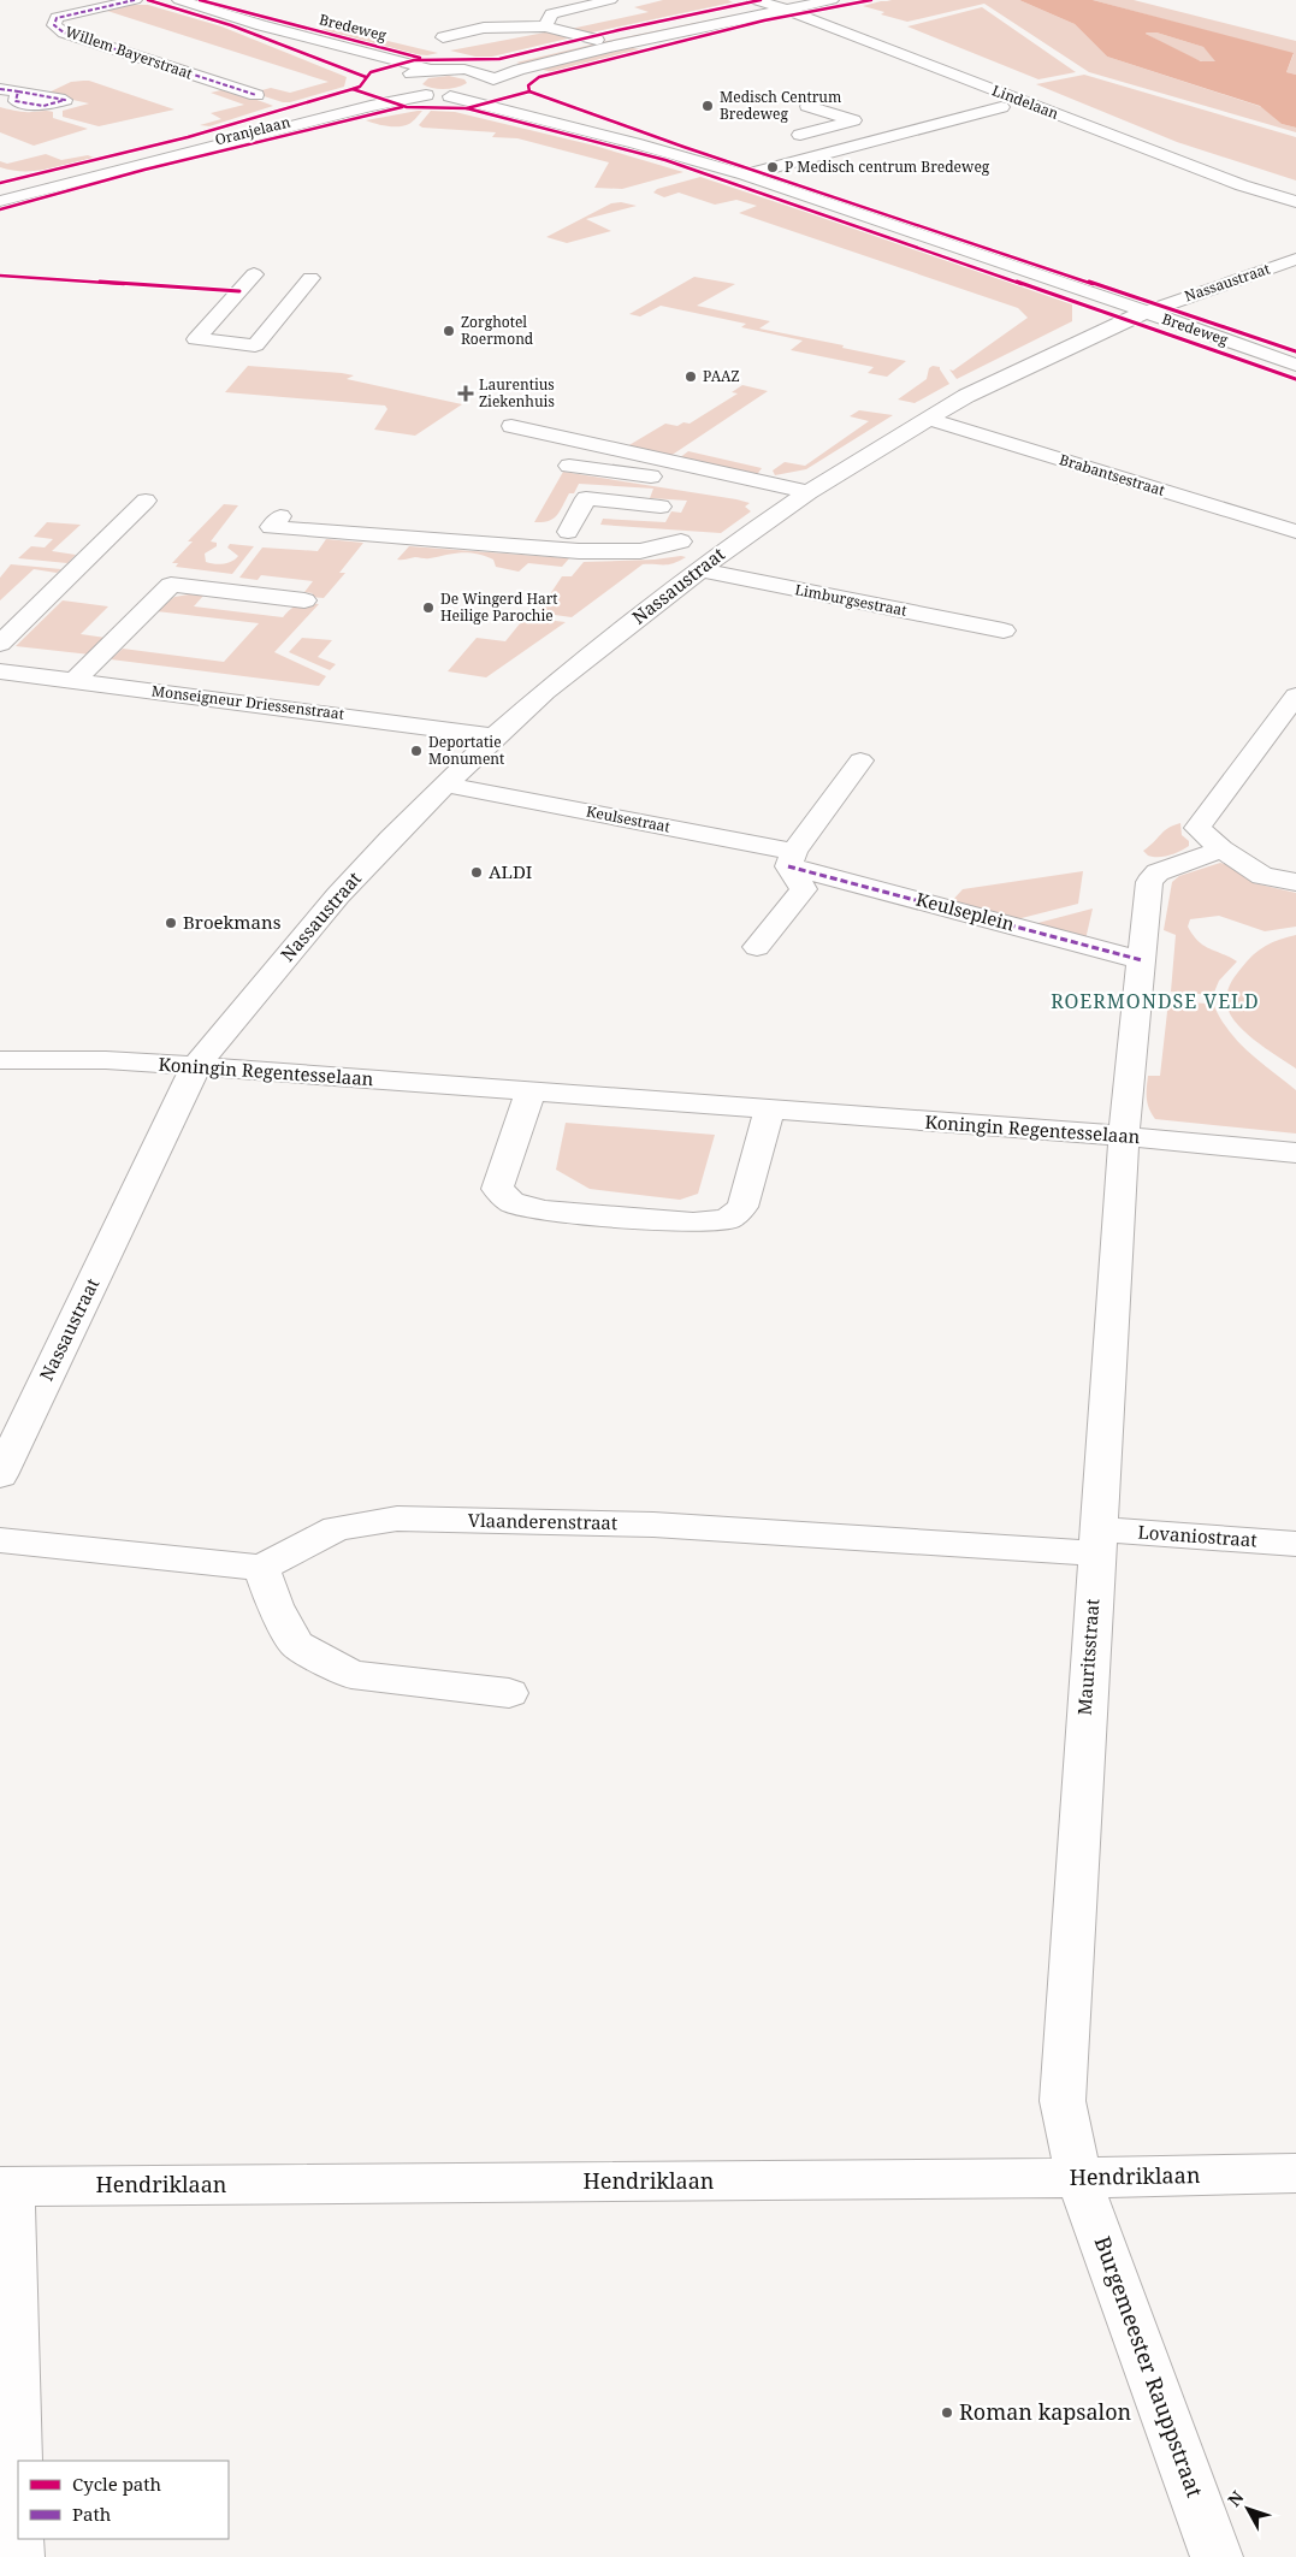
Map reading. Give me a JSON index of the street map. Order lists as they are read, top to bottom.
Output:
{
  "streets": {
    "street": [
      "Bredeweg",
      "Willem Bayerstraat",
      "Lindelaan",
      "Oranjelaan",
      "Nassaustraat",
      "Brabantsestraat",
      "Limburgsestraat",
      "Monseigneur Driessenstraat",
      "Keulsestraat",
      "Keulseplein",
      "Koningin Regentesselaan",
      "Vlaanderenstraat",
      "Lovaniostraat",
      "Mauritsstraat",
      "Hendriklaan",
      "Burgemeester Rauppstraat"
    ]
  },
  "crossings": [
    ["Bredeweg", "Oranjelaan"],
    ["Bredeweg", "Nassaustraat"],
    ["Nassaustraat", "Brabantsestraat"],
    ["Nassaustraat", "Limburgsestraat"],
    ["Nassaustraat", "Monseigneur Driessenstraat"],
    ["Nassaustraat", "Keulsestraat"],
    ["Nassaustraat", "Koningin Regentesselaan"],
    ["Keulsestraat", "Keulseplein"],
    ["Koningin Regentesselaan", "Mauritsstraat"],
    ["Vlaanderenstraat", "Lovaniostraat"],
    ["Vlaanderenstraat", "Mauritsstraat"],
    ["Lovaniostraat", "Mauritsstraat"],
    ["Mauritsstraat", "Hendriklaan"],
    ["Mauritsstraat", "Burgemeester Rauppstraat"],
    ["Hendriklaan", "Burgemeester Rauppstraat"]
  ],
  "districts": ["ROERMONDSE VELD"],
  "places": {
    "other": [
      "Medisch Centrum Bredeweg",
      "P Medisch centrum Bredeweg",
      "Zorghotel Roermond",
      "PAAZ",
      "De Wingerd Hart Heilige Parochie",
      "Deportatie Monument",
      "ALDI",
      "Broekmans",
      "Roman kapsalon"
    ],
    "health": ["Laurentius Ziekenhuis"]
  },
  "legend": ["Cycle path", "Path"],
  "north": "top left"
}
